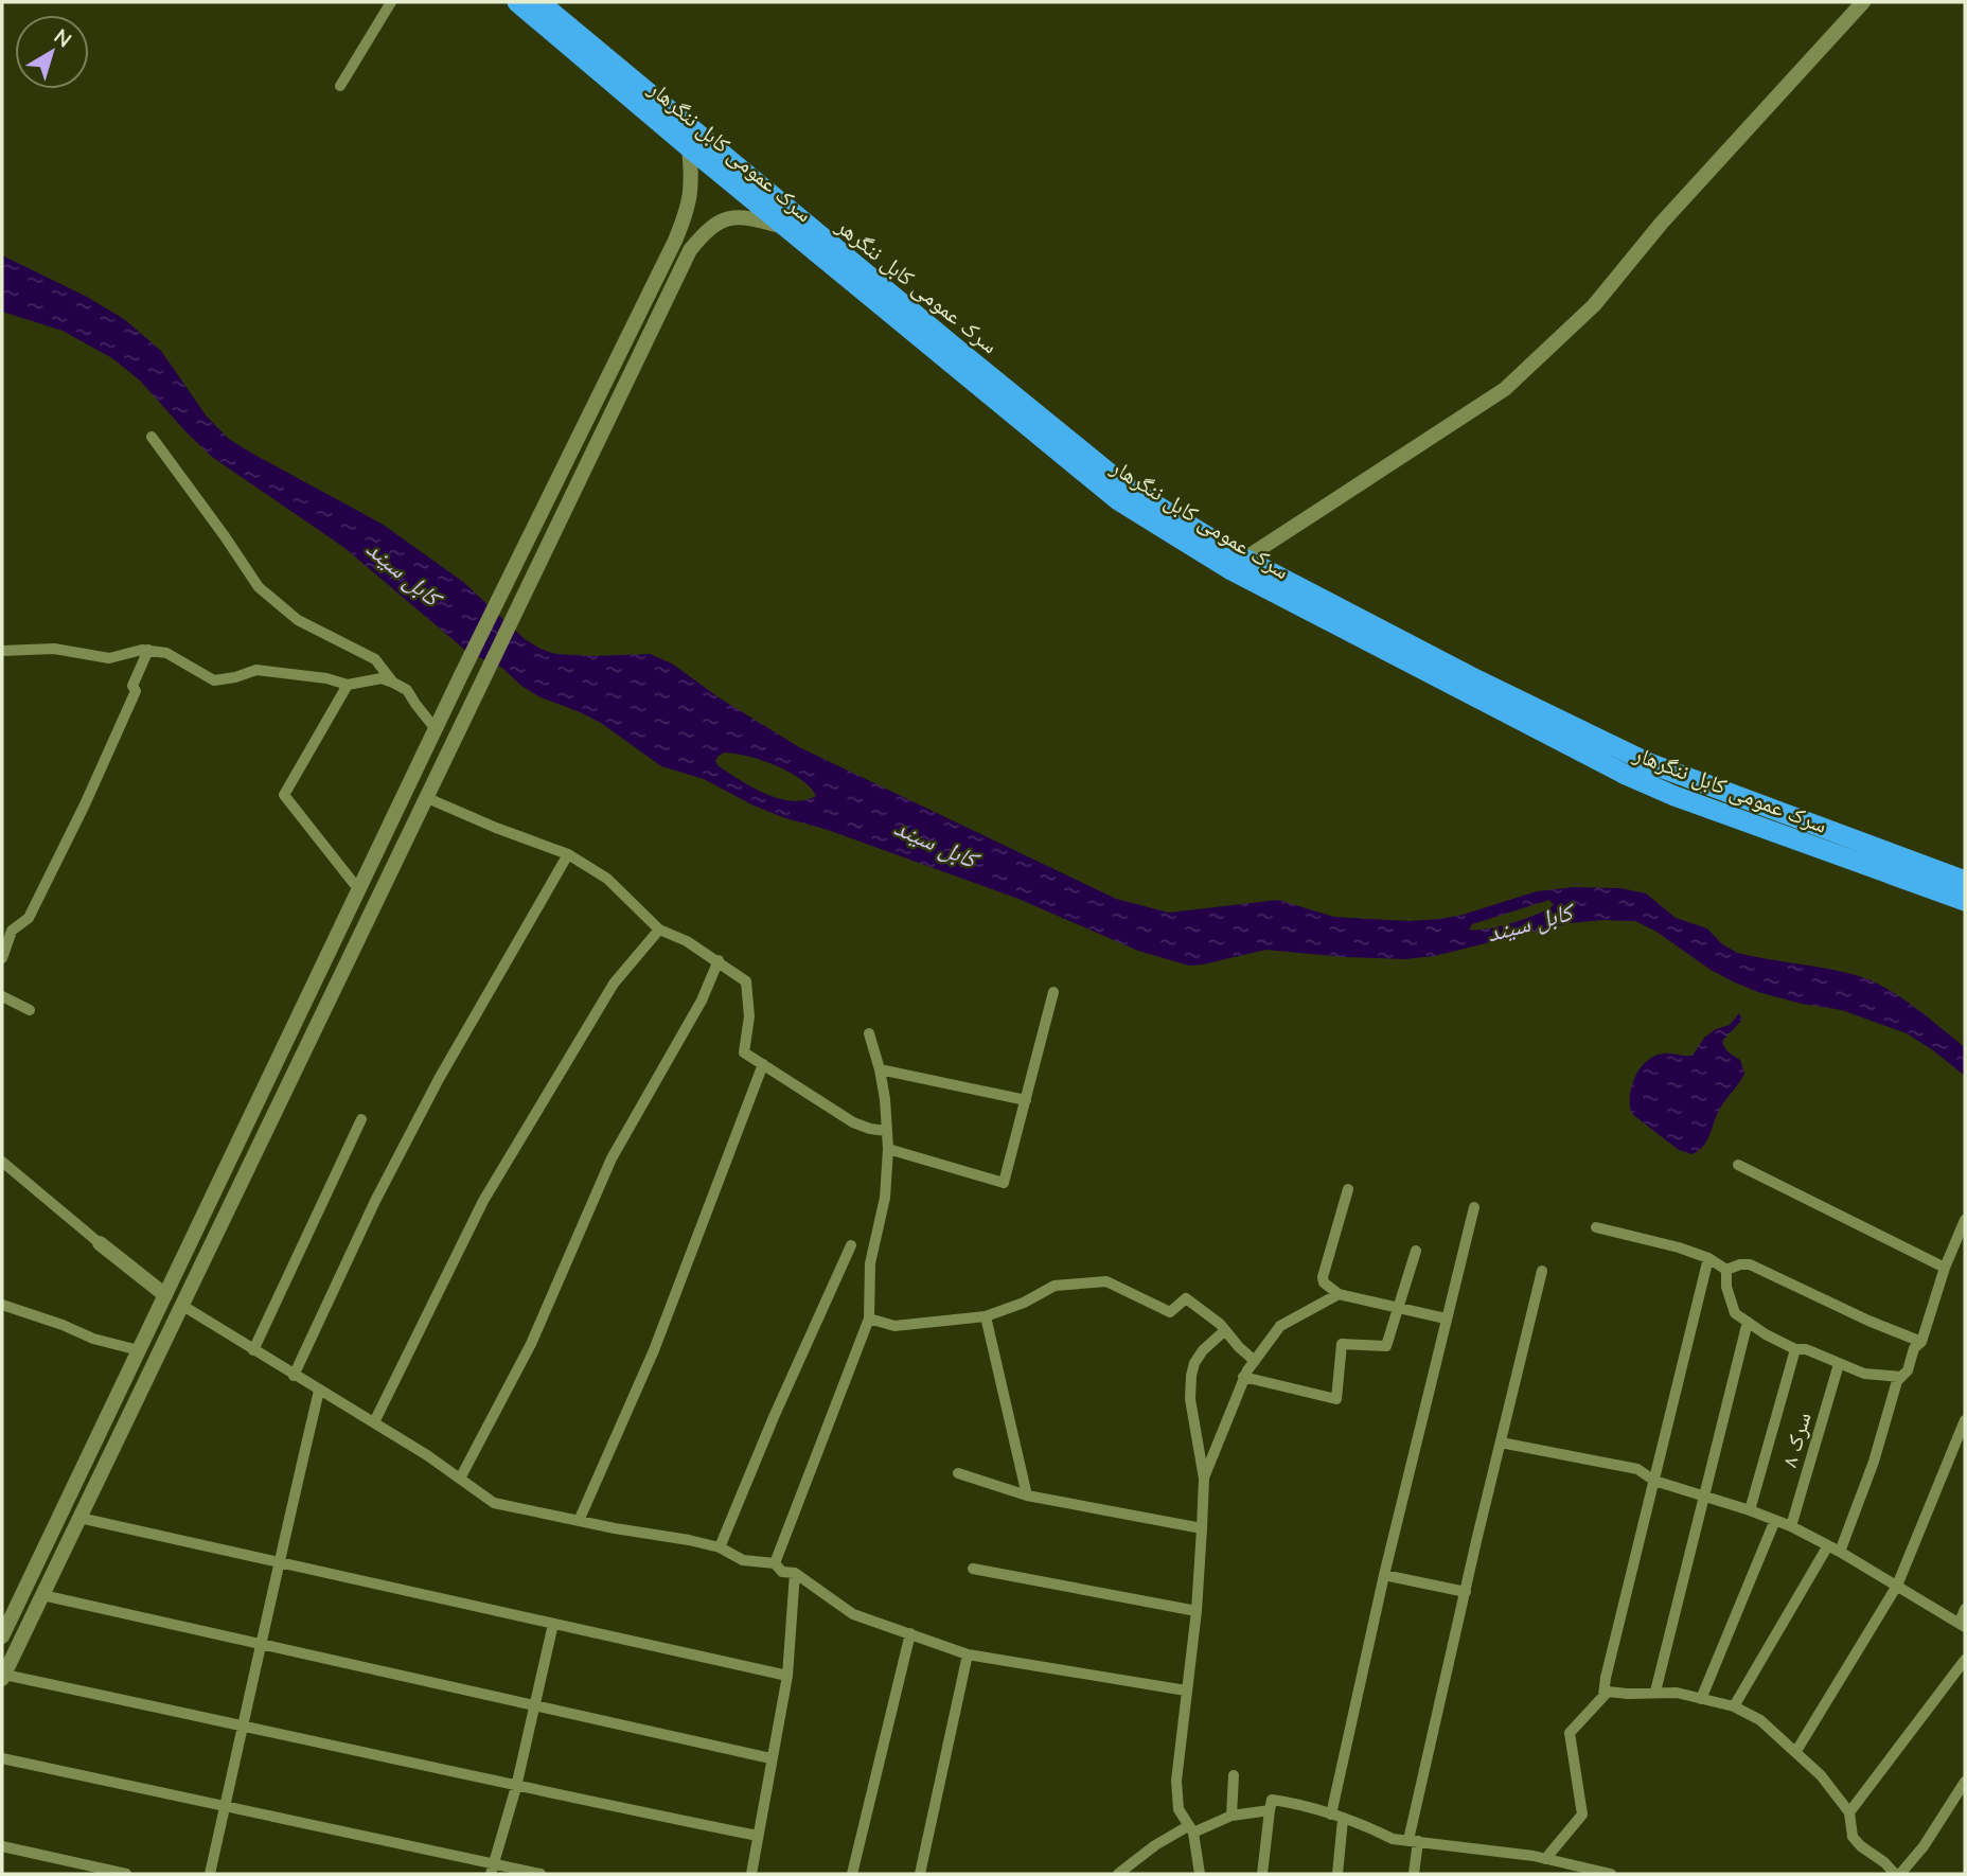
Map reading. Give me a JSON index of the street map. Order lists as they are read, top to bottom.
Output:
{
  "streets": {
    "highway": ["سرک عمومی کابل ننگرهار", "سرک عمومی کابل ننگرهر"],
    "street": ["سرک ۸"]
  },
  "crossings": [
    ["سرک عمومی کابل ننگرهار", "سرک عمومی کابل ننگرهر"]
  ],
  "water": ["کابل سيند"],
  "north": "top right"
}
